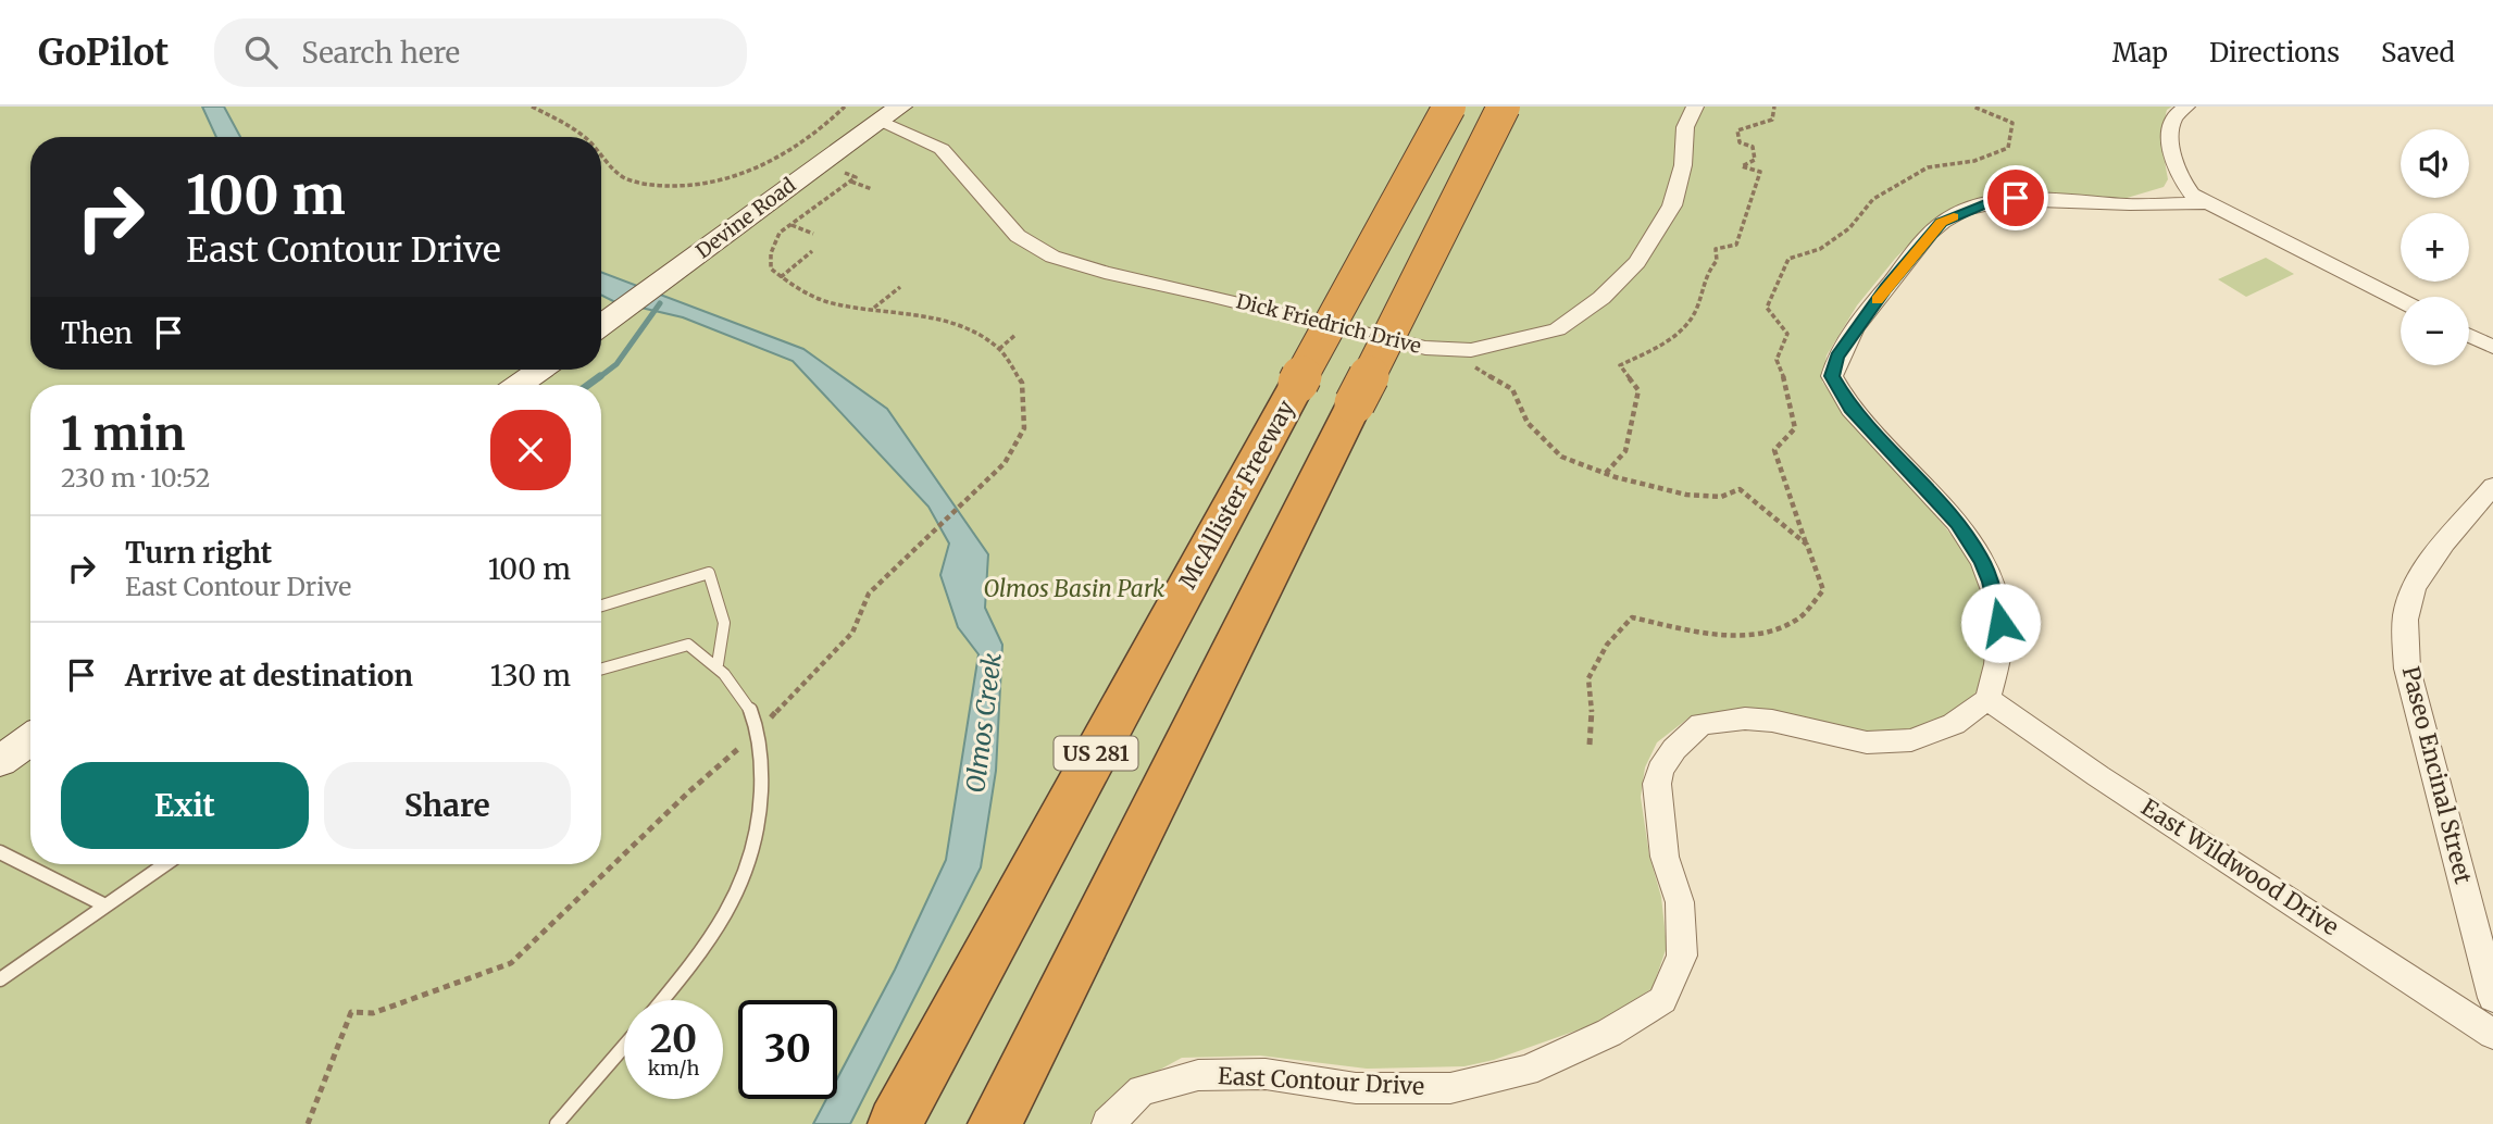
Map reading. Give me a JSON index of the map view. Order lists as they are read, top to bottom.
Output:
{
  "streets": {
    "highway": ["McAllister Freeway", "US 281"],
    "street": [
      "Devine Road",
      "Dick Friedrich Drive",
      "Paseo Encinal Street",
      "East Wildwood Drive",
      "East Contour Drive"
    ]
  },
  "crossings": [
    ["Devine Road", "Dick Friedrich Drive"],
    ["East Wildwood Drive", "East Contour Drive"]
  ],
  "water": ["Olmos Creek"],
  "parks": ["Olmos Basin Park"],
  "page": {
    "header": "GoPilot",
    "search": "Search here",
    "nav": ["Map", "Directions", "Saved"],
    "map_buttons": ["+", "−"],
    "turn": ["100 m", "East Contour Drive"],
    "then": "Then",
    "heading": ["1 min", "230 m · 10:52"],
    "list": [
      {
        "name": "Turn right",
        "note": "East Contour Drive",
        "value": "100 m"
      },
      {
        "name": "Arrive at destination",
        "value": "130 m"
      }
    ],
    "buttons": ["Exit", "Share"],
    "speed": "20 km/h",
    "limit": "30"
  }
}
